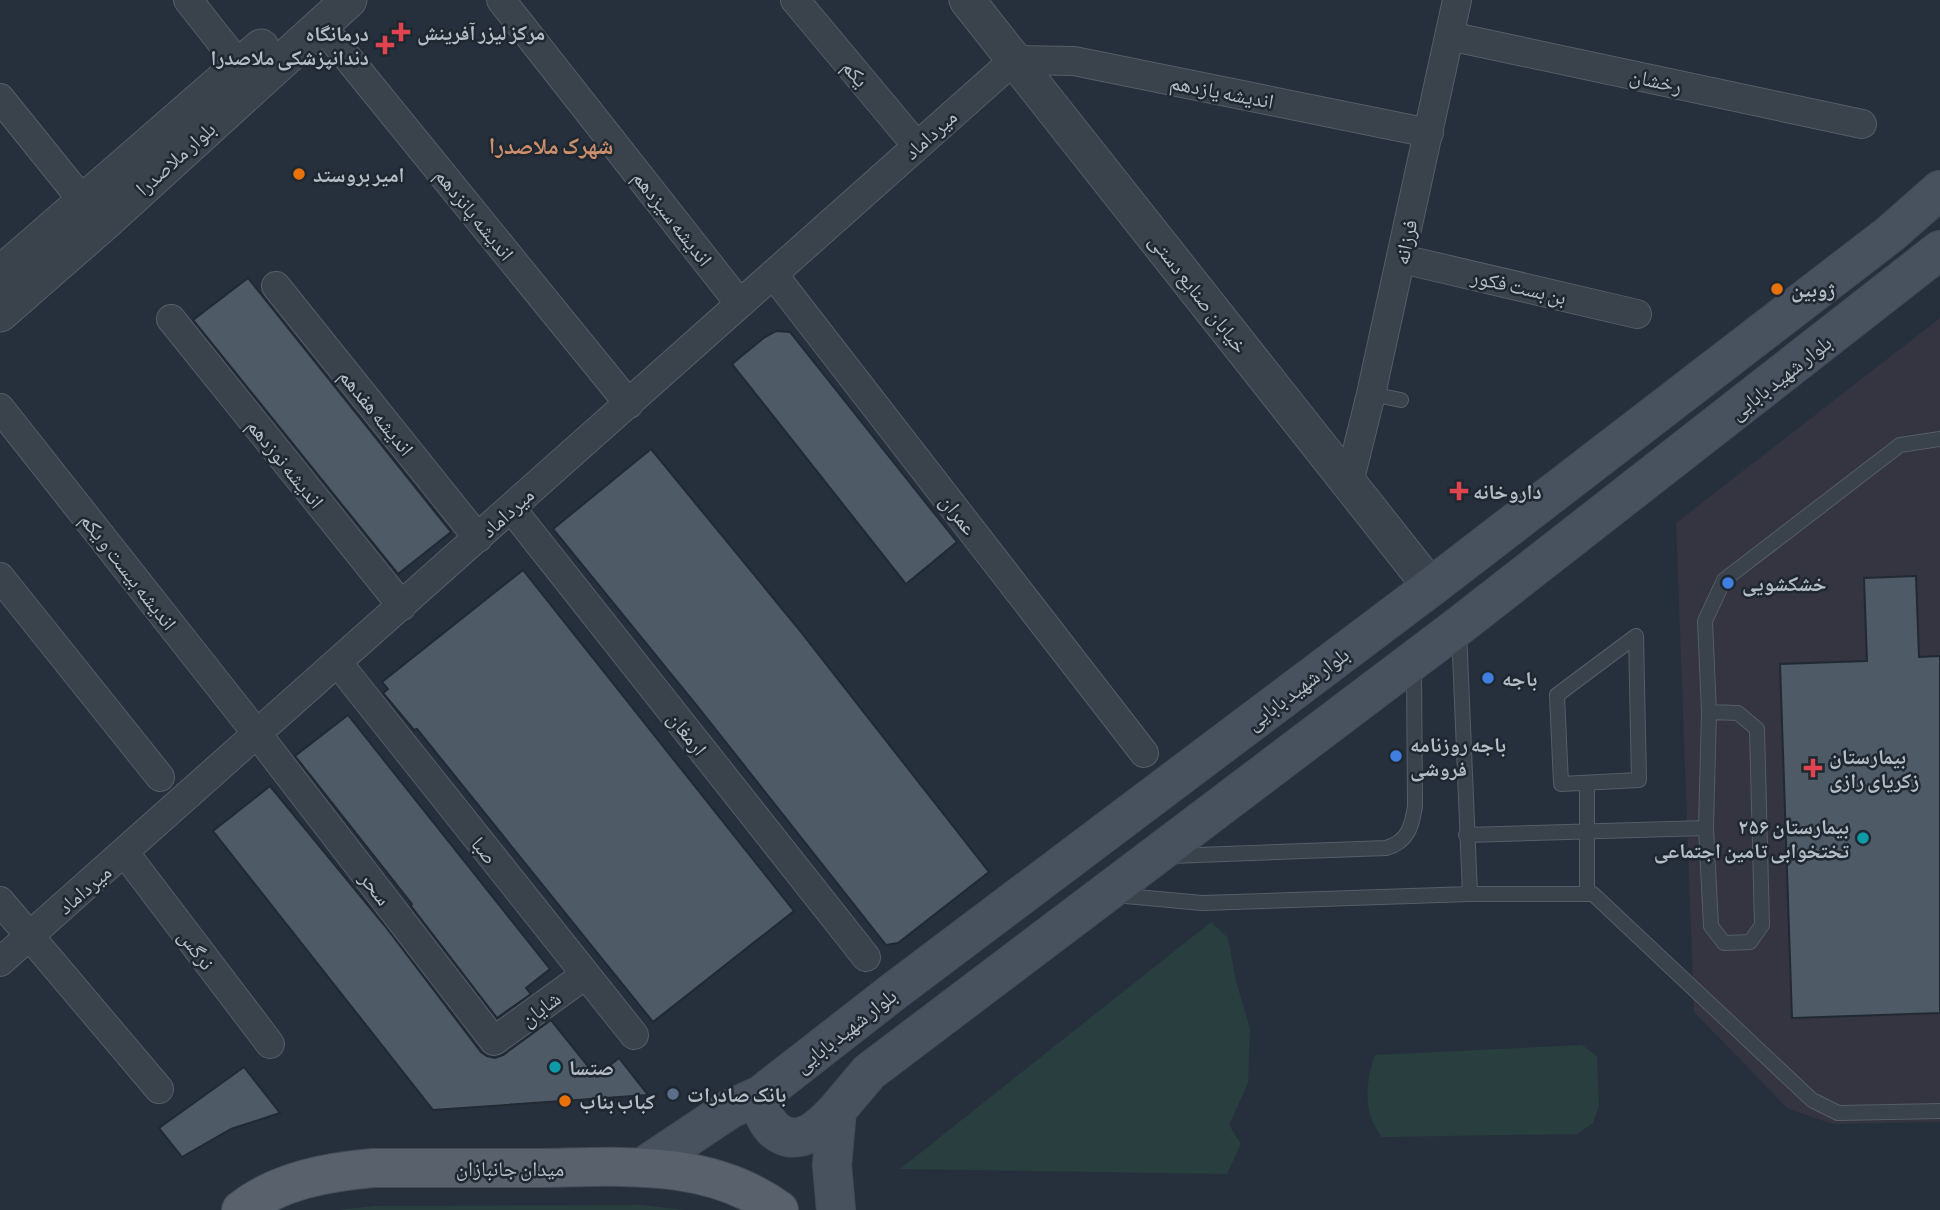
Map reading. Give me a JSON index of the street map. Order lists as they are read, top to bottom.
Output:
{
  "streets": {
    "main road": ["بلوار شهید بابایی", "میدان جانبازان"],
    "street": [
      "یکم",
      "رخشان",
      "اندیشه یازدهم",
      "میرداماد",
      "بلوار ملاصدرا",
      "اندیشه پانزدهم",
      "اندیشه سیزدهم",
      "فرزانه",
      "بن بست فكور",
      "خیابان صنایع دستی",
      "اندیشه هفدهم",
      "اندیشه نوزدهم",
      "عمران",
      "اندیشه بیست و یکم",
      "ارمغان",
      "صبا",
      "سحر",
      "نرگس",
      "شایان"
    ]
  },
  "crossings": [
    ["یکم", "میرداماد"],
    ["رخشان", "فرزانه"],
    ["اندیشه یازدهم", "میرداماد"],
    ["اندیشه یازدهم", "فرزانه"],
    ["اندیشه یازدهم", "خیابان صنایع دستی"],
    ["میرداماد", "اندیشه پانزدهم"],
    ["میرداماد", "اندیشه سیزدهم"],
    ["میرداماد", "خیابان صنایع دستی"],
    ["میرداماد", "اندیشه هفدهم"],
    ["میرداماد", "اندیشه نوزدهم"],
    ["میرداماد", "عمران"],
    ["میرداماد", "اندیشه بیست و یکم"],
    ["میرداماد", "ارمغان"],
    ["میرداماد", "صبا"],
    ["میرداماد", "سحر"],
    ["میرداماد", "نرگس"],
    ["بلوار ملاصدرا", "اندیشه پانزدهم"],
    ["فرزانه", "بن بست فكور"],
    ["فرزانه", "خیابان صنایع دستی"],
    ["خیابان صنایع دستی", "بلوار شهید بابایی"],
    ["بلوار شهید بابایی", "میدان جانبازان"],
    ["اندیشه بیست و یکم", "سحر"],
    ["صبا", "شایان"],
    ["سحر", "شایان"]
  ],
  "districts": ["شهرک ملاصدرا"],
  "places": {
    "health": [
      "مرکز لیزر آفرینش",
      "درمانگاه دندانپزشکی ملاصدرا",
      "داروخانه",
      "بیمارستان زکریای رازی"
    ],
    "other": [
      "امیر بروستد",
      "ژوبین",
      "خشکشویی",
      "باجه",
      "باجه روزنامه فروشی",
      "بیمارستان ۲۵۶ تختخوابی تامین اجتماعی",
      "صتسا",
      "بانک صادرات",
      "کباب بناب"
    ]
  }
}
